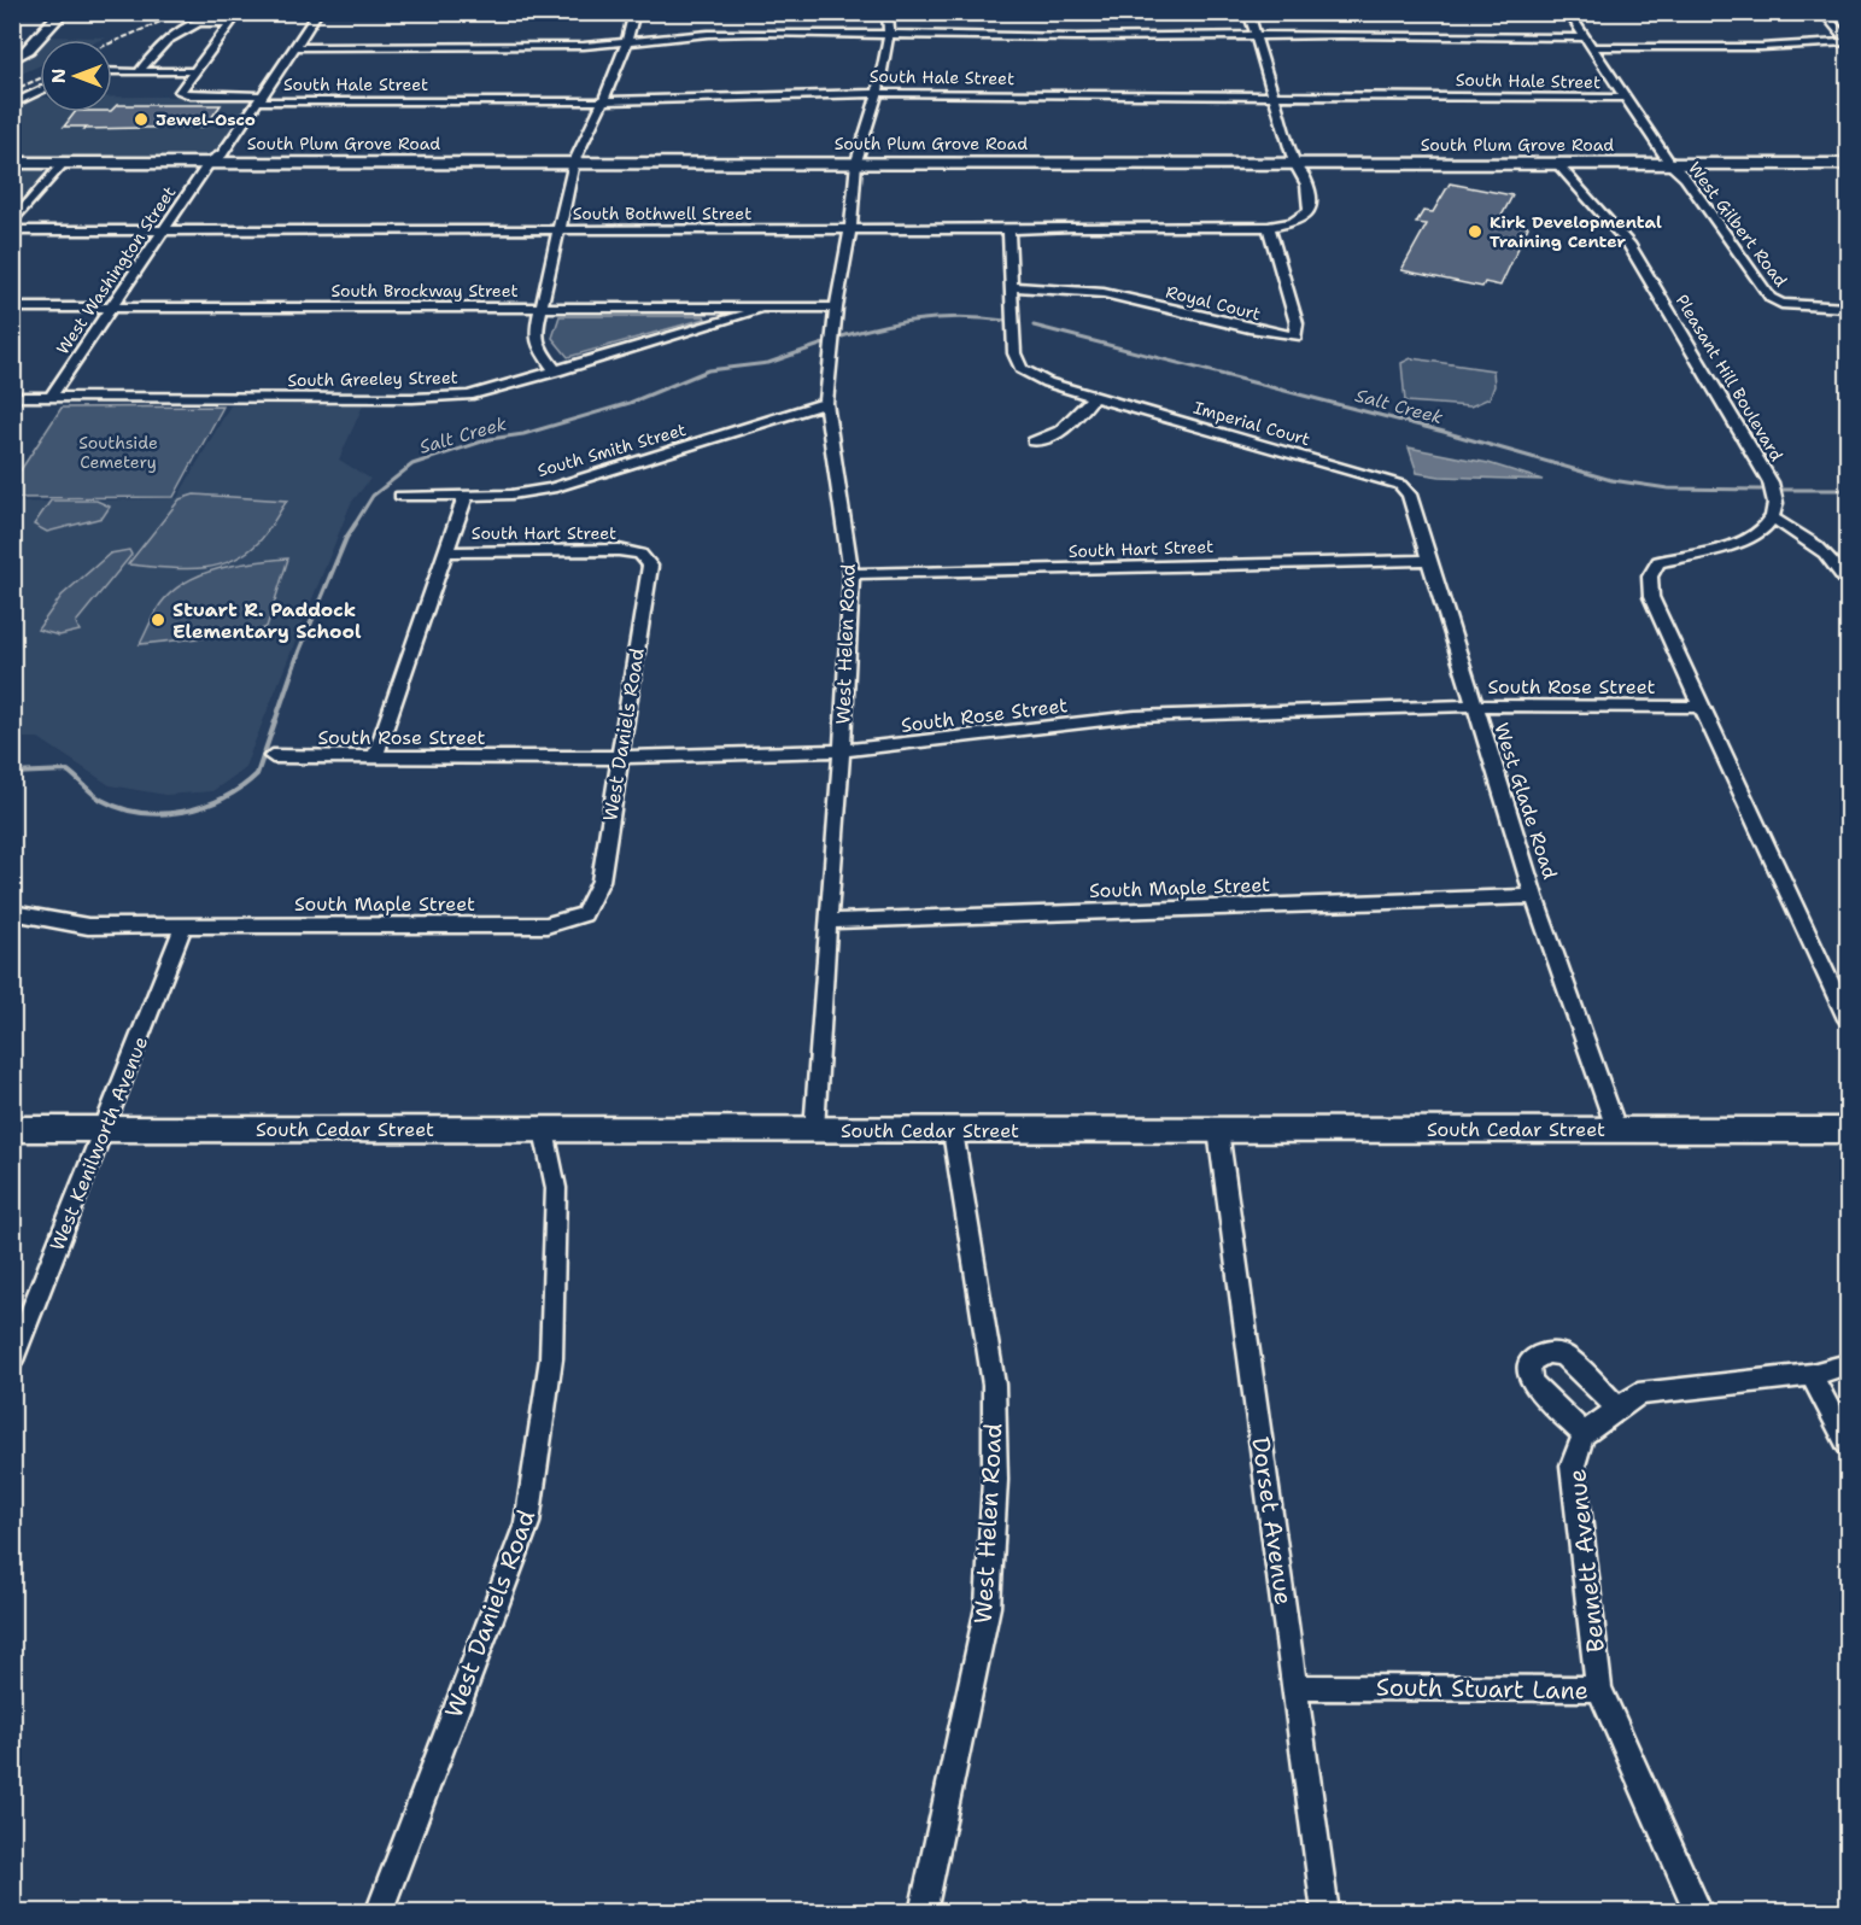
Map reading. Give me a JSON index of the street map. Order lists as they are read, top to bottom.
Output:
{
  "streets": {
    "main road": ["South Plum Grove Road", "South Cedar Street"],
    "street": [
      "South Hale Street",
      "South Bothwell Street",
      "West Gilbert Road",
      "West Washington Street",
      "South Brockway Street",
      "Royal Court",
      "Pleasant Hill Boulevard",
      "South Greeley Street",
      "Imperial Court",
      "South Smith Street",
      "South Hart Street",
      "West Helen Road",
      "South Rose Street",
      "West Daniels Road",
      "West Glade Road",
      "South Maple Street",
      "West Kenilworth Avenue",
      "Dorset Avenue",
      "Bennett Avenue",
      "South Stuart Lane"
    ]
  },
  "crossings": [
    ["South Hale Street", "West Gilbert Road"],
    ["South Hale Street", "West Washington Street"],
    ["South Hale Street", "West Helen Road"],
    ["South Plum Grove Road", "South Bothwell Street"],
    ["South Plum Grove Road", "West Gilbert Road"],
    ["South Plum Grove Road", "West Washington Street"],
    ["South Plum Grove Road", "Pleasant Hill Boulevard"],
    ["South Plum Grove Road", "West Helen Road"],
    ["South Bothwell Street", "West Washington Street"],
    ["South Bothwell Street", "Royal Court"],
    ["South Bothwell Street", "Imperial Court"],
    ["South Bothwell Street", "West Helen Road"],
    ["West Washington Street", "South Brockway Street"],
    ["West Washington Street", "South Greeley Street"],
    ["South Brockway Street", "South Greeley Street"],
    ["South Brockway Street", "West Helen Road"],
    ["Royal Court", "Imperial Court"],
    ["Imperial Court", "West Glade Road"],
    ["South Smith Street", "West Helen Road"],
    ["South Hart Street", "West Helen Road"],
    ["South Hart Street", "West Daniels Road"],
    ["South Hart Street", "West Glade Road"],
    ["West Helen Road", "South Rose Street"],
    ["West Helen Road", "South Maple Street"],
    ["West Helen Road", "South Cedar Street"],
    ["South Rose Street", "West Daniels Road"],
    ["South Rose Street", "West Glade Road"],
    ["West Daniels Road", "South Maple Street"],
    ["West Daniels Road", "South Cedar Street"],
    ["West Glade Road", "South Maple Street"],
    ["West Glade Road", "South Cedar Street"],
    ["South Maple Street", "West Kenilworth Avenue"],
    ["South Cedar Street", "West Kenilworth Avenue"],
    ["South Cedar Street", "Dorset Avenue"],
    ["Dorset Avenue", "South Stuart Lane"],
    ["Bennett Avenue", "South Stuart Lane"]
  ],
  "water": ["Salt Creek"],
  "parks": ["Southside Cemetery"],
  "places": ["Jewel-Osco", "Kirk Developmental Training Center", "Stuart R. Paddock Elementary School"],
  "north": "left"
}
